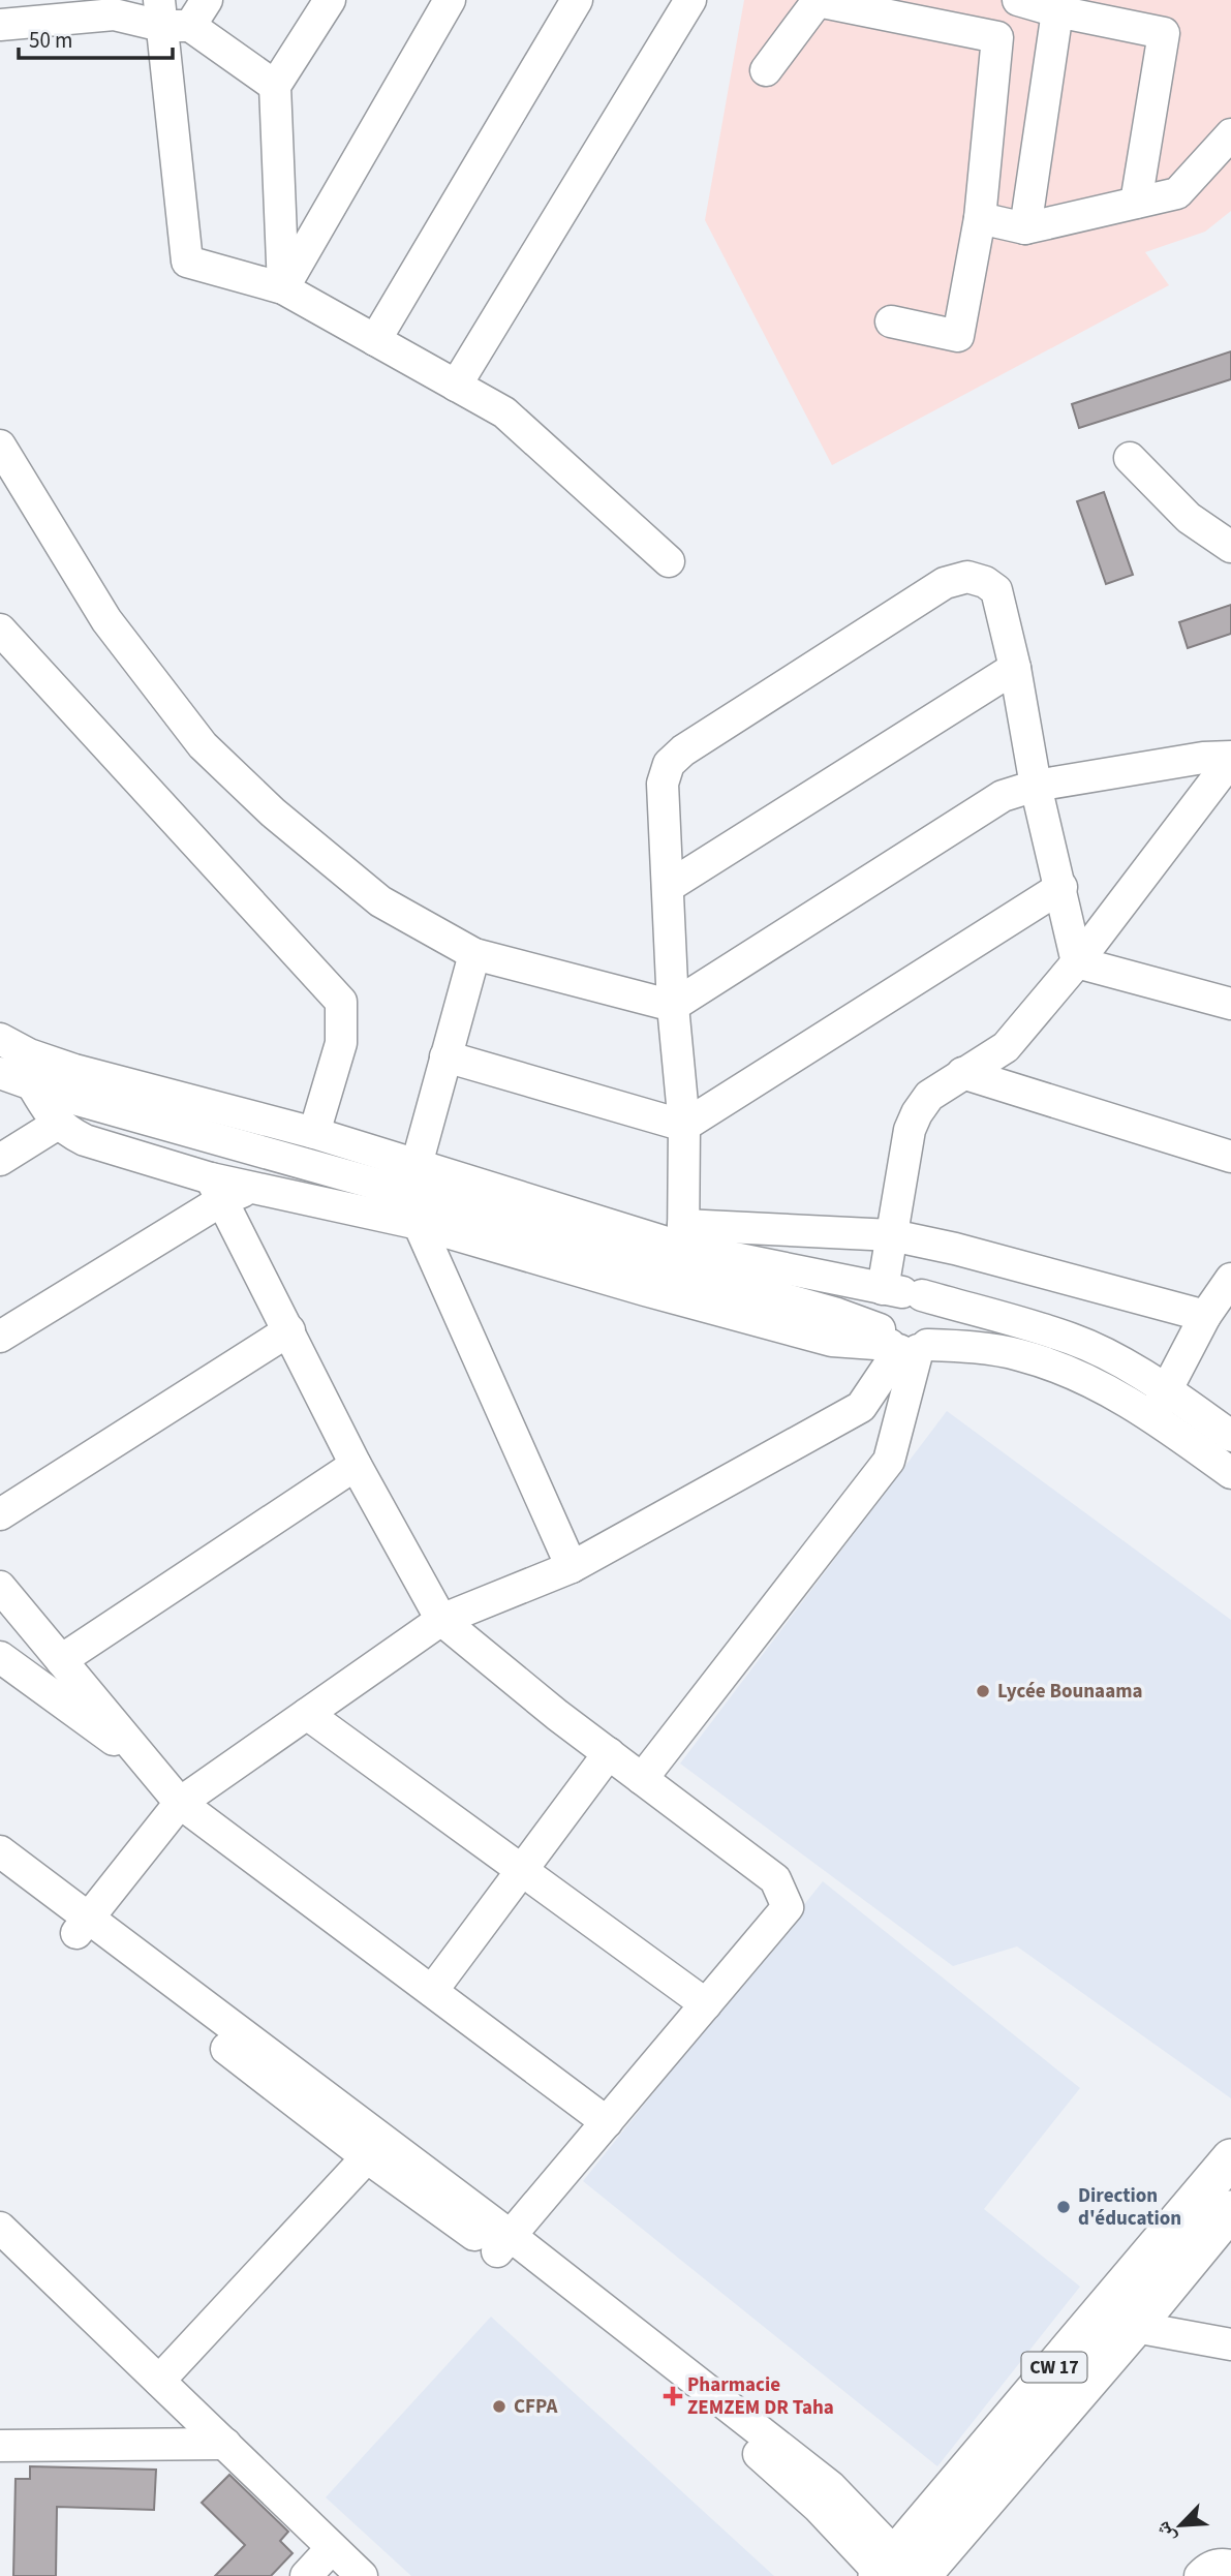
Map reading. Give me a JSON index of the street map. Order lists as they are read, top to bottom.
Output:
{
  "streets": {
    "main road": ["CW 17"]
  },
  "places": {
    "other": ["Lycée Bounaama", "Direction d'éducation", "CFPA"],
    "health": ["Pharmacie ZEMZEM DR Taha"]
  },
  "scale_bar": "50 m",
  "north": "bottom left"
}
